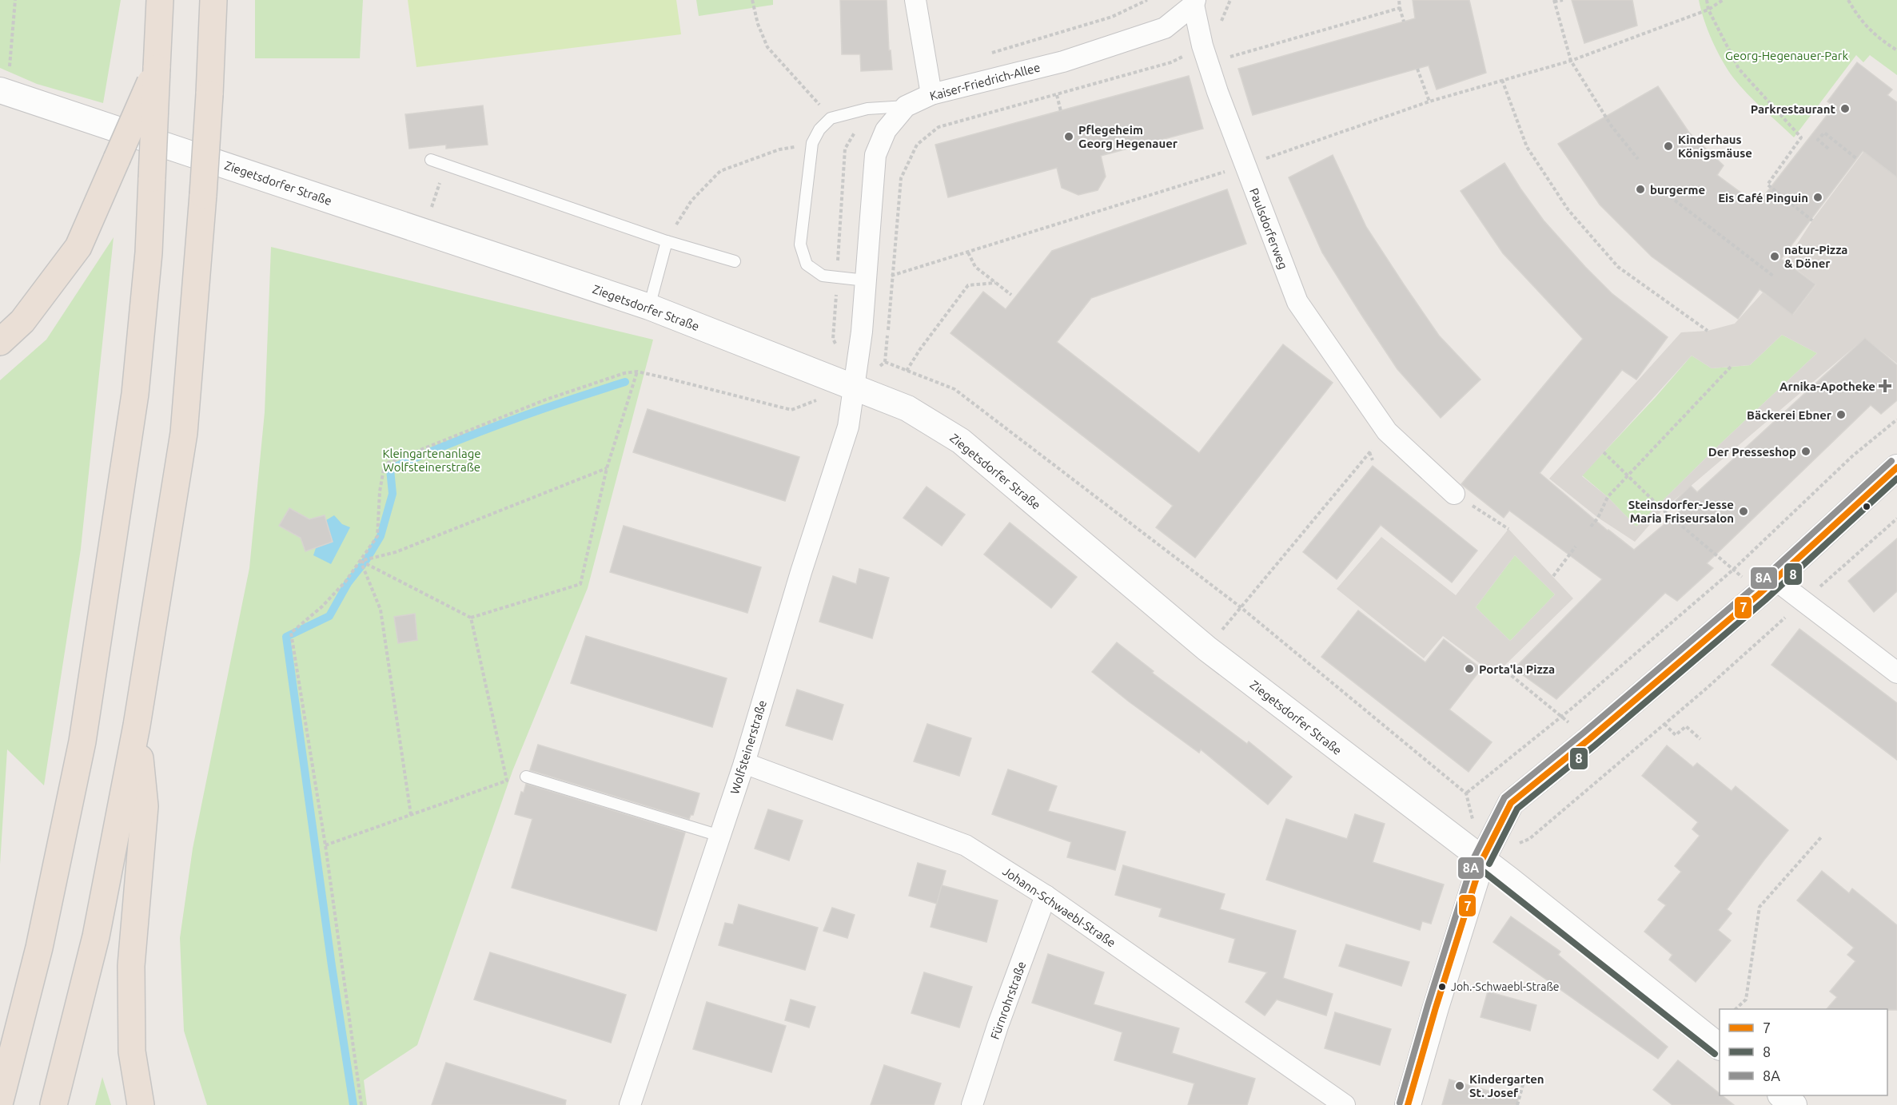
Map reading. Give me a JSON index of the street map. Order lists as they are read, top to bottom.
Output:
{
  "streets": {
    "street": [
      "Kaiser-Friedrich-Allee",
      "Ziegetsdorfer Straße",
      "Paulsdorferweg",
      "Wolfsteinerstraße",
      "Johann-Schwaebl-Straße",
      "Fürnrohrstraße"
    ]
  },
  "crossings": [
    ["Kaiser-Friedrich-Allee", "Ziegetsdorfer Straße"],
    ["Kaiser-Friedrich-Allee", "Paulsdorferweg"],
    ["Kaiser-Friedrich-Allee", "Wolfsteinerstraße"],
    ["Ziegetsdorfer Straße", "Wolfsteinerstraße"],
    ["Wolfsteinerstraße", "Johann-Schwaebl-Straße"],
    ["Johann-Schwaebl-Straße", "Fürnrohrstraße"]
  ],
  "parks": ["Georg-Hegenauer-Park", "Kleingartenanlage Wolfsteinerstraße"],
  "places": {
    "other": [
      "Parkrestaurant",
      "Pflegeheim Georg Hegenauer",
      "Kinderhaus Königsmäuse",
      "burgerme",
      "Eis Café Pinguin",
      "natur-Pizza & Döner",
      "Bäckerei Ebner",
      "Der Presseshop",
      "Steinsdorfer-Jesse Maria Friseursalon",
      "Porta'la Pizza",
      "Joh.-Schwaebl-Straße",
      "Kindergarten St. Josef"
    ],
    "health": ["Arnika-Apotheke"]
  },
  "lines": ["transit line 8A", "transit line 7", "transit line 8"],
  "legend": ["7", "8", "8A"]
}
